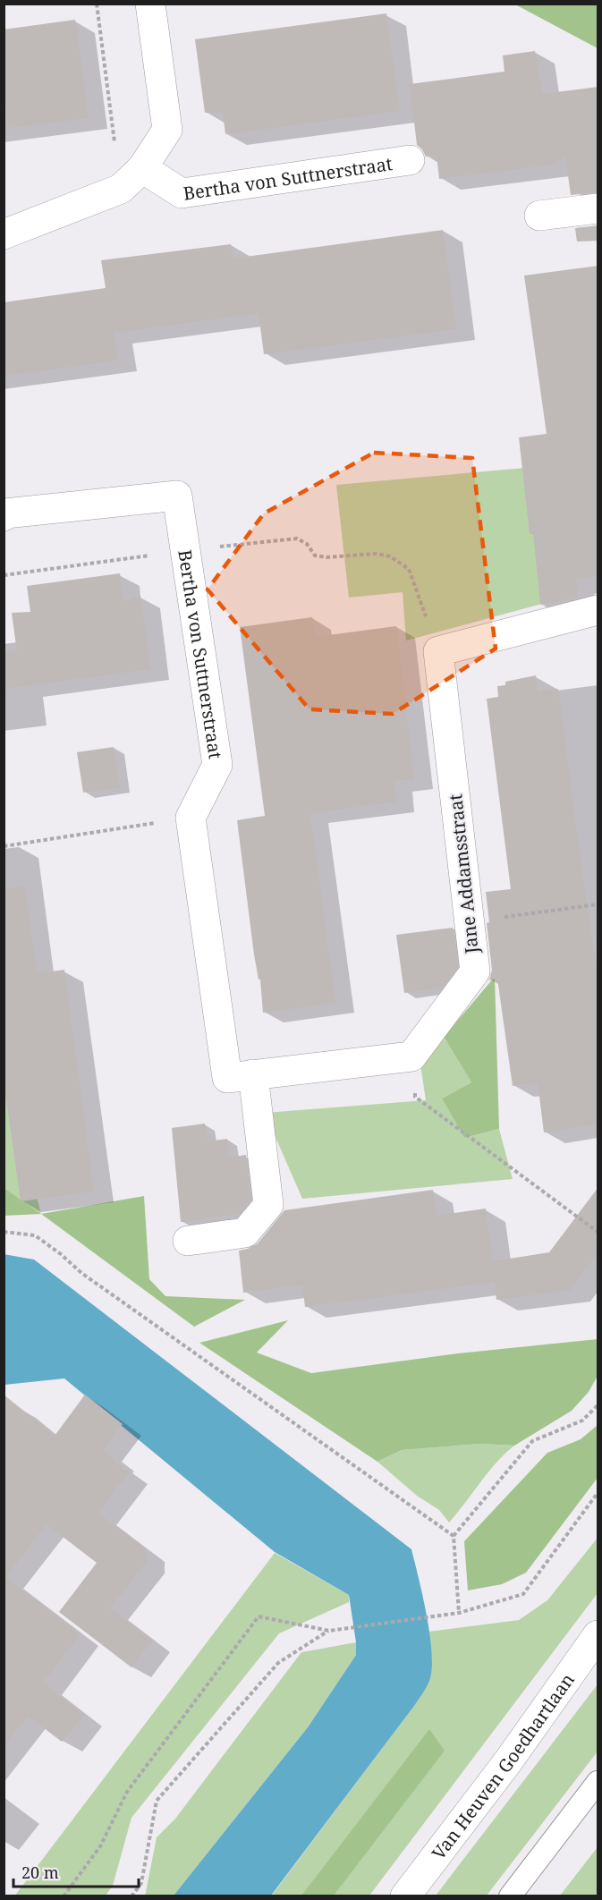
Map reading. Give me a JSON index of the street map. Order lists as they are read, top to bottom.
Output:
{
  "streets": {
    "street": ["Bertha von Suttnerstraat", "Jane Addamsstraat", "Van Heuven Goedhartlaan"]
  },
  "scale_bar": "20 m"
}
